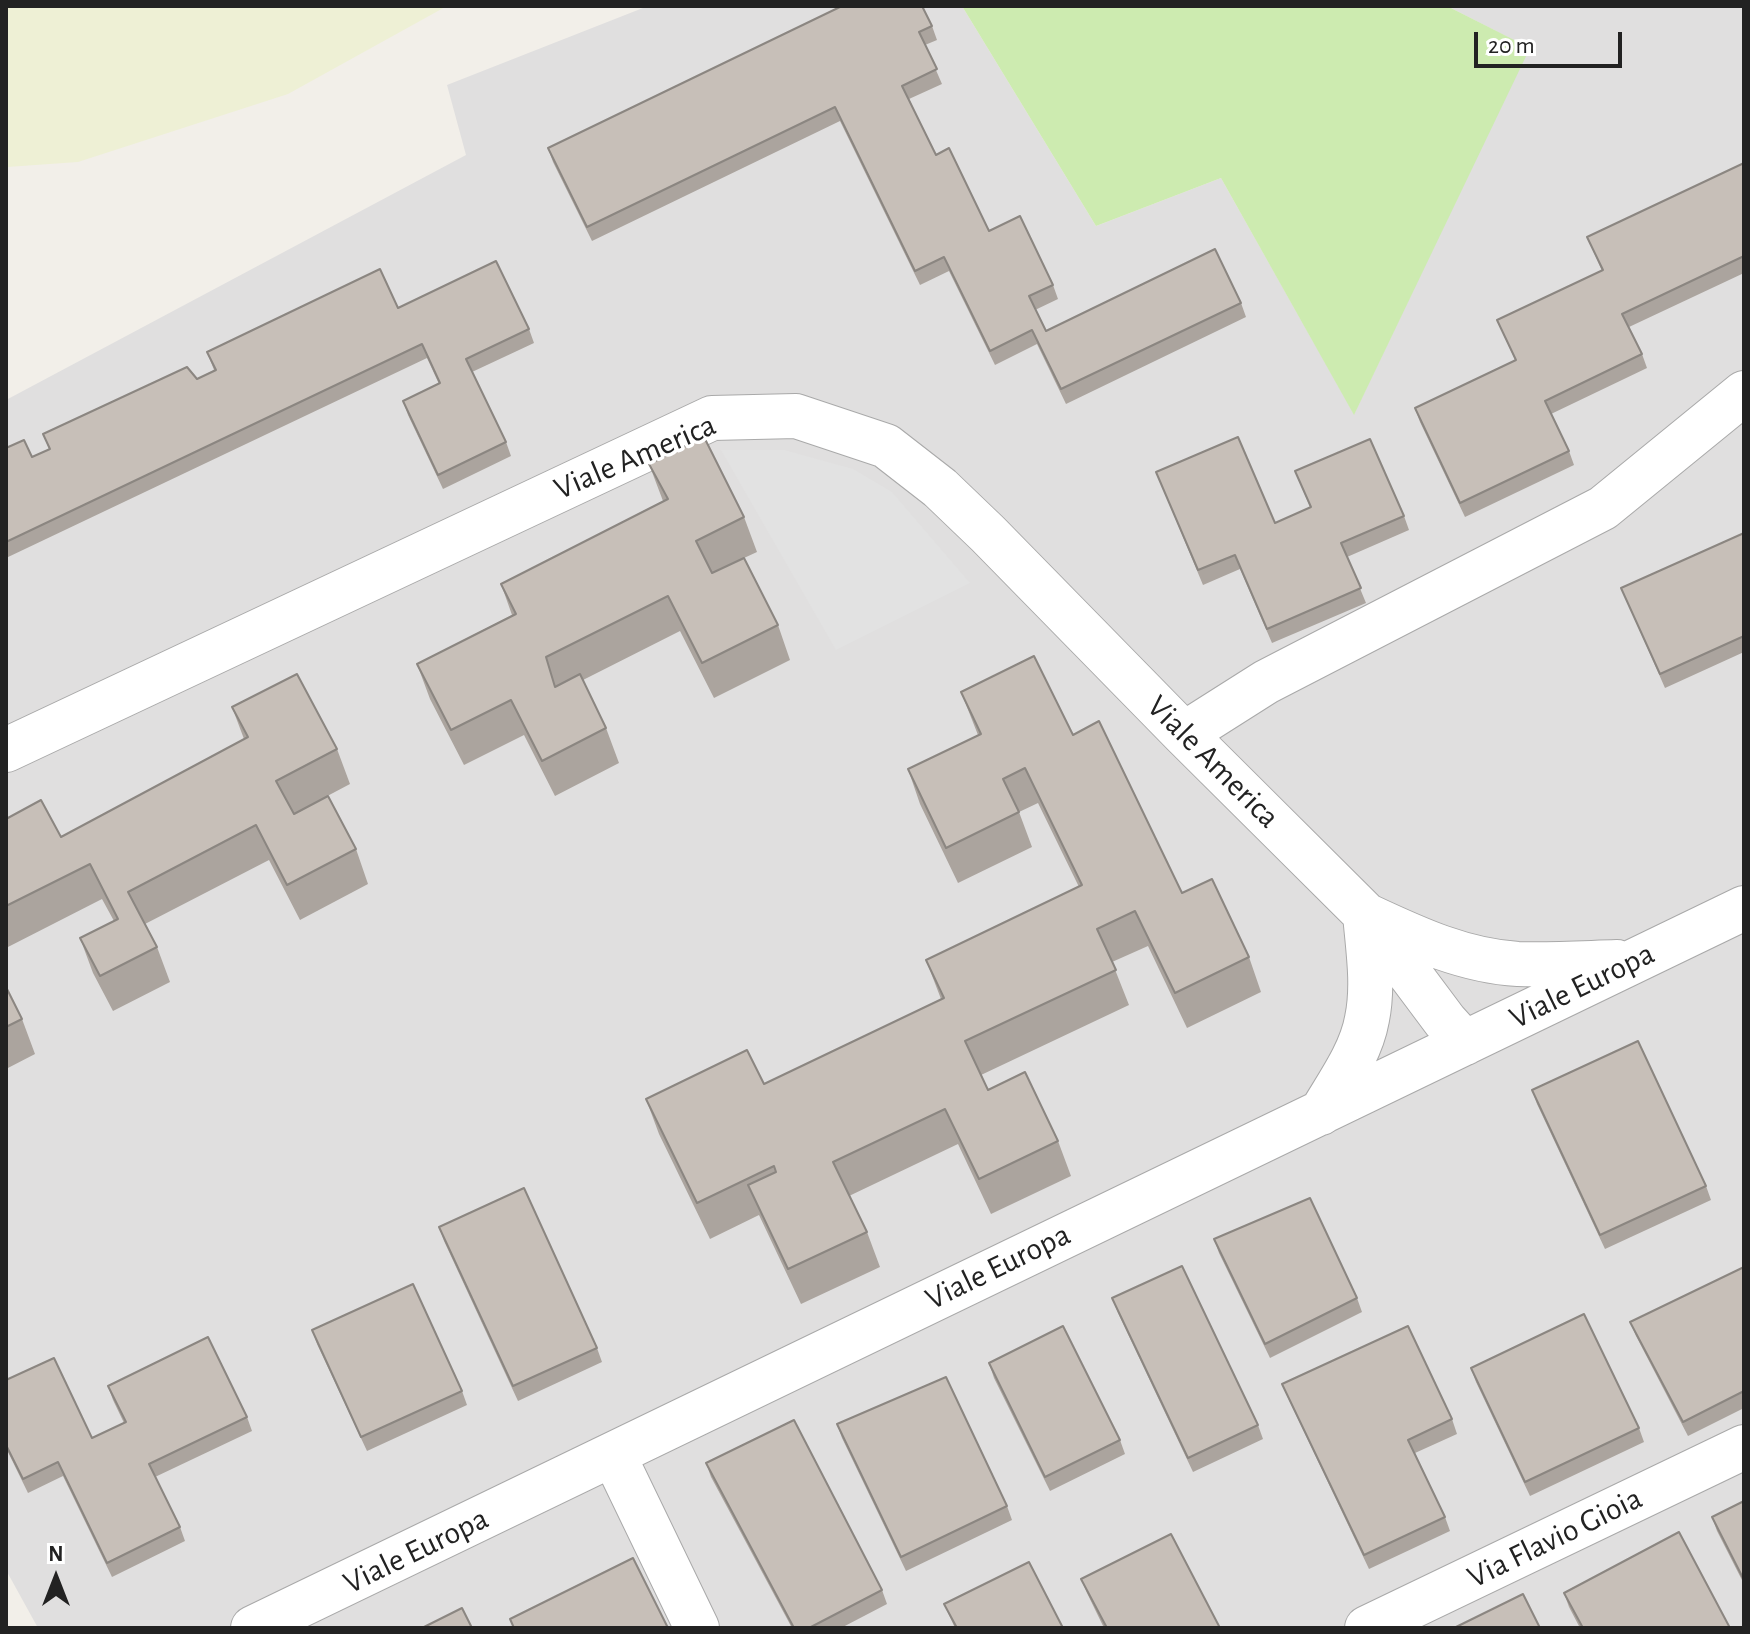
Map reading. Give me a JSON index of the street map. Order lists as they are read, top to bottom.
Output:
{
  "streets": {
    "street": ["Viale America", "Viale Europa", "Via Flavio Gioia"]
  },
  "crossings": [
    ["Viale America", "Viale Europa"]
  ],
  "scale_bar": "20 m",
  "north": "top"
}
